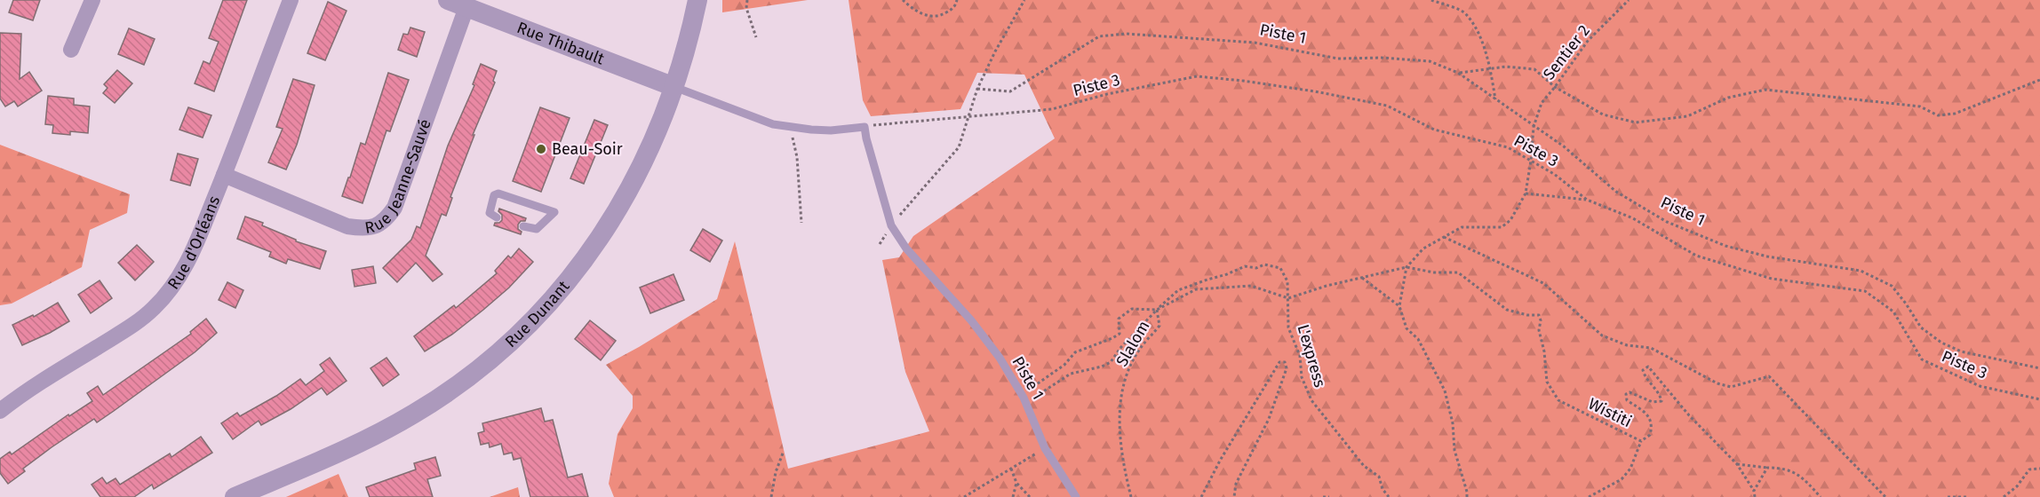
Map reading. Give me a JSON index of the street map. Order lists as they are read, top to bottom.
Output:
{
  "streets": {
    "street": [
      "Rue Thibault",
      "Rue Jeanne-Sauvé",
      "Rue d'Orléans",
      "Rue Dunant"
    ],
    "lane": ["Piste 1"],
    "path": [
      "Sentier 2",
      "Piste 3",
      "Slalom",
      "L'express",
      "Wistiti"
    ]
  },
  "crossings": [
    ["Piste 1", "Sentier 2"],
    ["Piste 1", "Slalom"],
    ["Rue Thibault", "Rue Jeanne-Sauvé"],
    ["Rue Thibault", "Rue Dunant"],
    ["Sentier 2", "Piste 3"],
    ["Rue Jeanne-Sauvé", "Rue d'Orléans"],
    ["Slalom", "L'express"]
  ],
  "places": ["Beau-Soir"]
}
